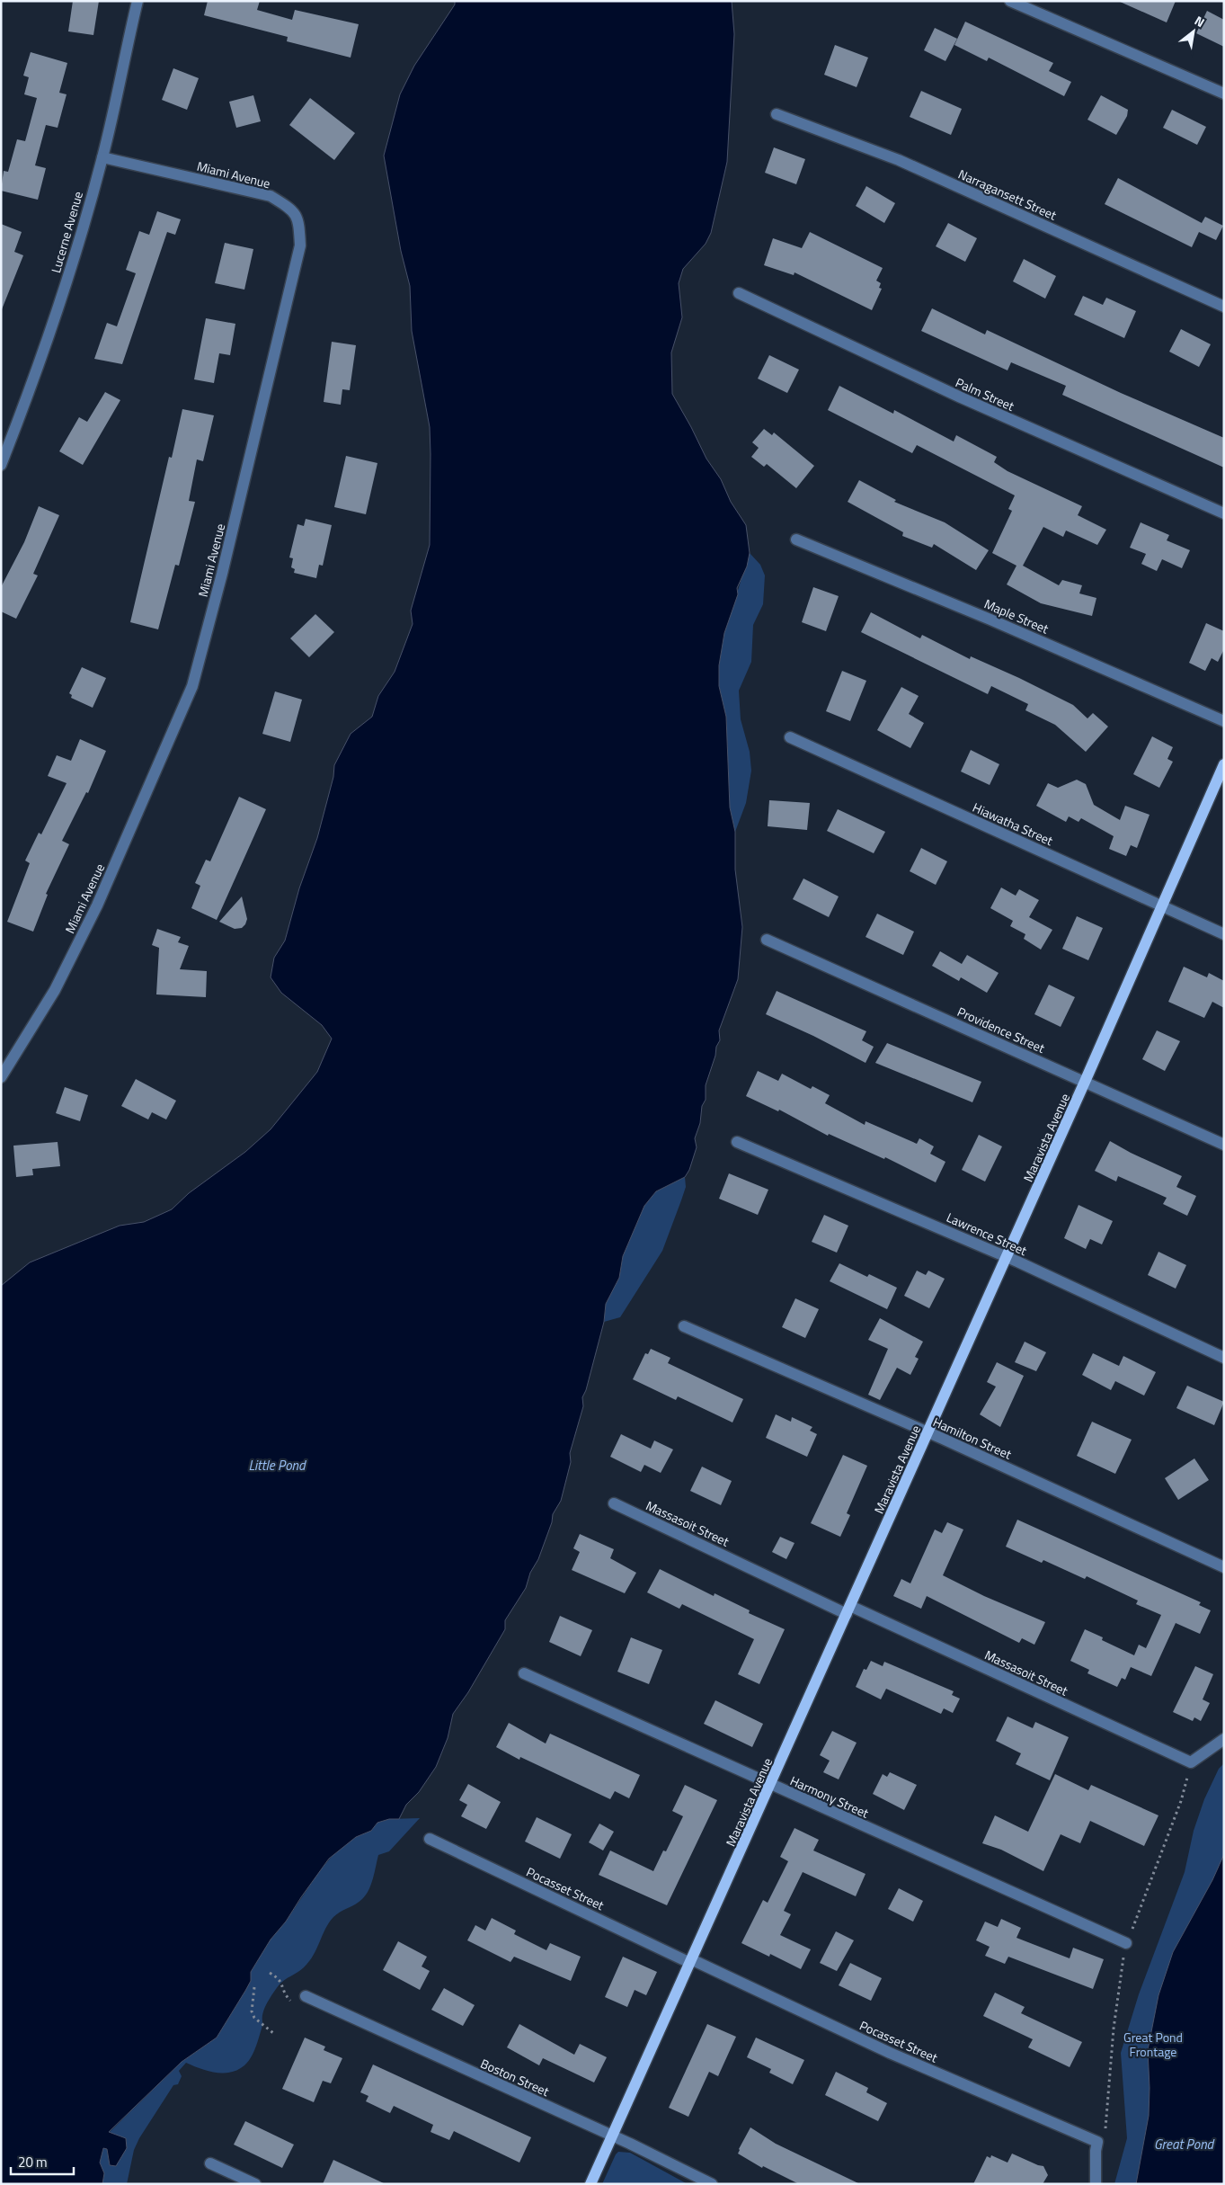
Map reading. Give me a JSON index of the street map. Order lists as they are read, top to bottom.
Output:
{
  "streets": {
    "main road": ["Maravista Avenue"],
    "street": [
      "Miami Avenue",
      "Narragansett Street",
      "Lucerne Avenue",
      "Palm Street",
      "Maple Street",
      "Hiawatha Street",
      "Providence Street",
      "Lawrence Street",
      "Hamilton Street",
      "Massasoit Street",
      "Harmony Street",
      "Pocasset Street",
      "Boston Street"
    ]
  },
  "crossings": [
    ["Miami Avenue", "Lucerne Avenue"],
    ["Hiawatha Street", "Maravista Avenue"],
    ["Providence Street", "Maravista Avenue"],
    ["Maravista Avenue", "Lawrence Street"],
    ["Maravista Avenue", "Hamilton Street"],
    ["Maravista Avenue", "Massasoit Street"],
    ["Maravista Avenue", "Harmony Street"],
    ["Maravista Avenue", "Pocasset Street"],
    ["Maravista Avenue", "Boston Street"]
  ],
  "water": ["Little Pond", "Great Pond"],
  "parks": ["Great Pond Frontage"],
  "scale_bar": "20 m",
  "north": "top right"
}
